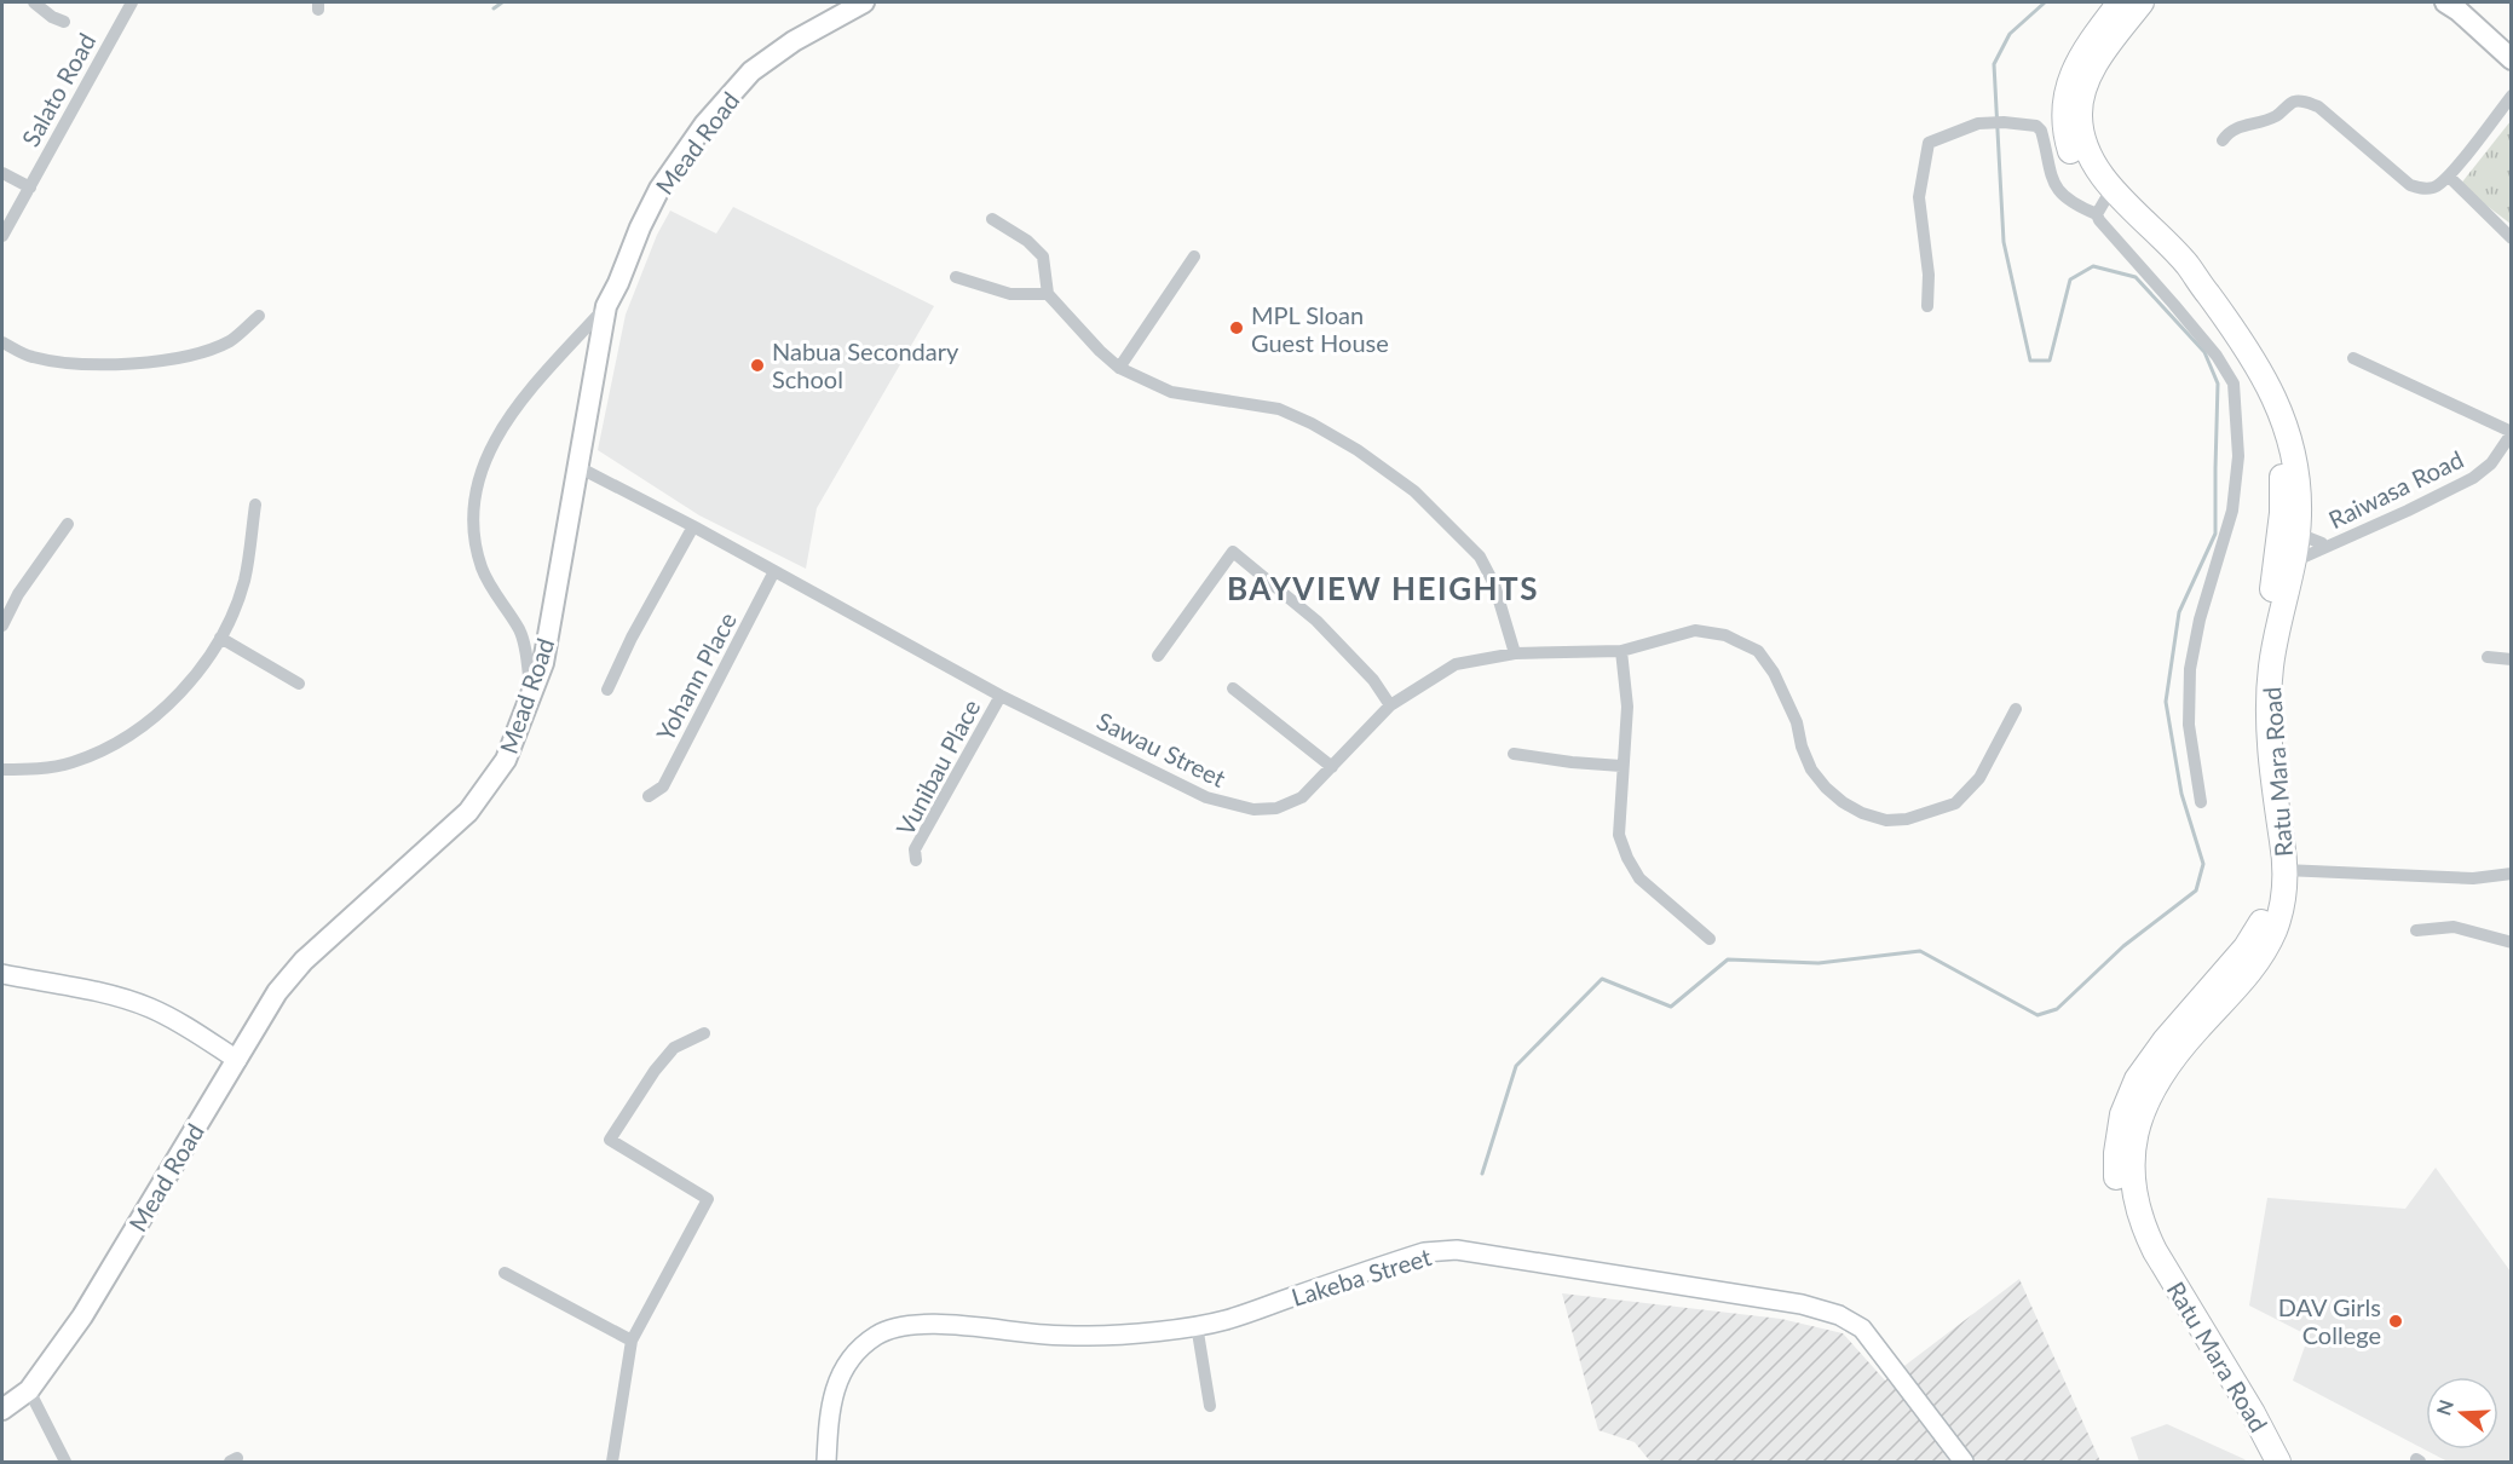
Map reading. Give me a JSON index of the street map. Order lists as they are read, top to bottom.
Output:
{
  "streets": {
    "highway": ["Ratu Mara Road"],
    "main road": ["Mead Road", "Lakeba Street"],
    "street": [
      "Salato Road",
      "Raiwasa Road",
      "Yohann Place",
      "Sawau Street",
      "Vunibau Place"
    ]
  },
  "crossings": [
    ["Mead Road", "Sawau Street"],
    ["Raiwasa Road", "Ratu Mara Road"],
    ["Yohann Place", "Sawau Street"],
    ["Sawau Street", "Vunibau Place"]
  ],
  "districts": ["BAYVIEW HEIGHTS"],
  "places": ["MPL Sloan Guest House", "Nabua Secondary School", "DAV Girls College"],
  "north": "left"
}
